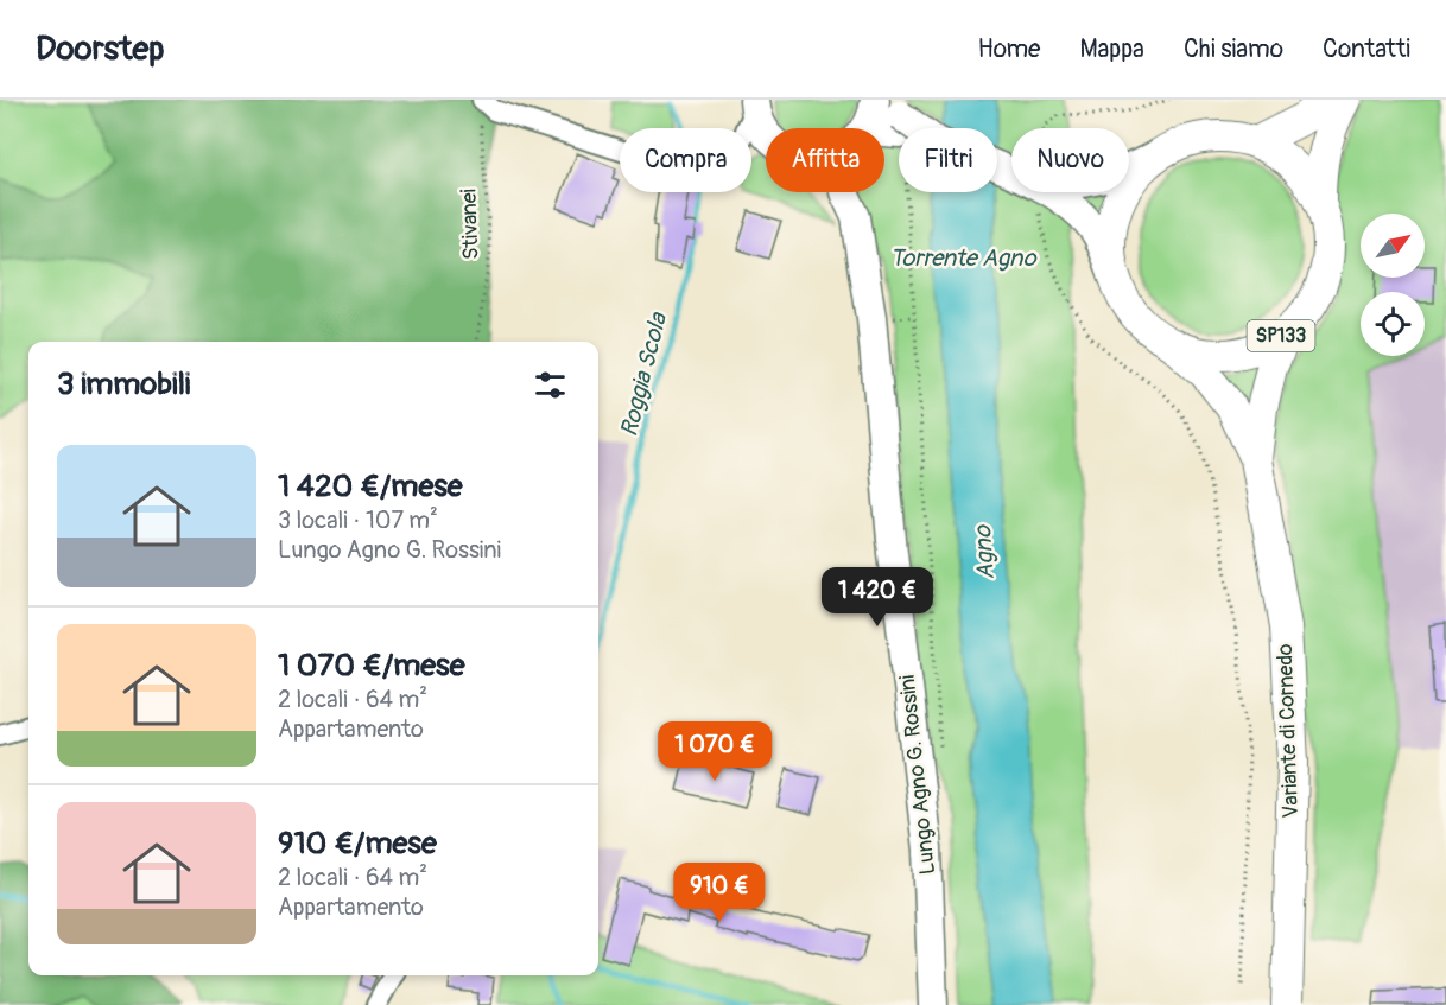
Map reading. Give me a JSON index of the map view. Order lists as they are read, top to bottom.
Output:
{
  "streets": {
    "main road": ["SP133", "Variante di Cornedo", "Lungo Agno G. Rossini"],
    "path": ["Stivanei"]
  },
  "crossings": [
    ["SP133", "Variante di Cornedo"]
  ],
  "water": ["Torrente Agno", "Roggia Scola", "Agno"],
  "north": "top right",
  "page": {
    "header": "Doorstep",
    "nav": [
      "Home",
      "Mappa",
      "Chi siamo",
      "Contatti"
    ],
    "chip": [
      "Compra",
      "Affitta",
      "Filtri",
      "Nuovo"
    ],
    "heading": "3 immobili",
    "list": [
      {
        "name": "1 420 €/mese",
        "note": "3 locali · 107 m² · Lungo Agno G. Rossini"
      },
      {
        "name": "1 070 €/mese",
        "note": "2 locali · 64 m² · Appartamento"
      },
      {
        "name": "910 €/mese",
        "note": "2 locali · 64 m² · Appartamento"
      }
    ],
    "price": ["1 420 €", "1 070 €", "910 €"]
  }
}
